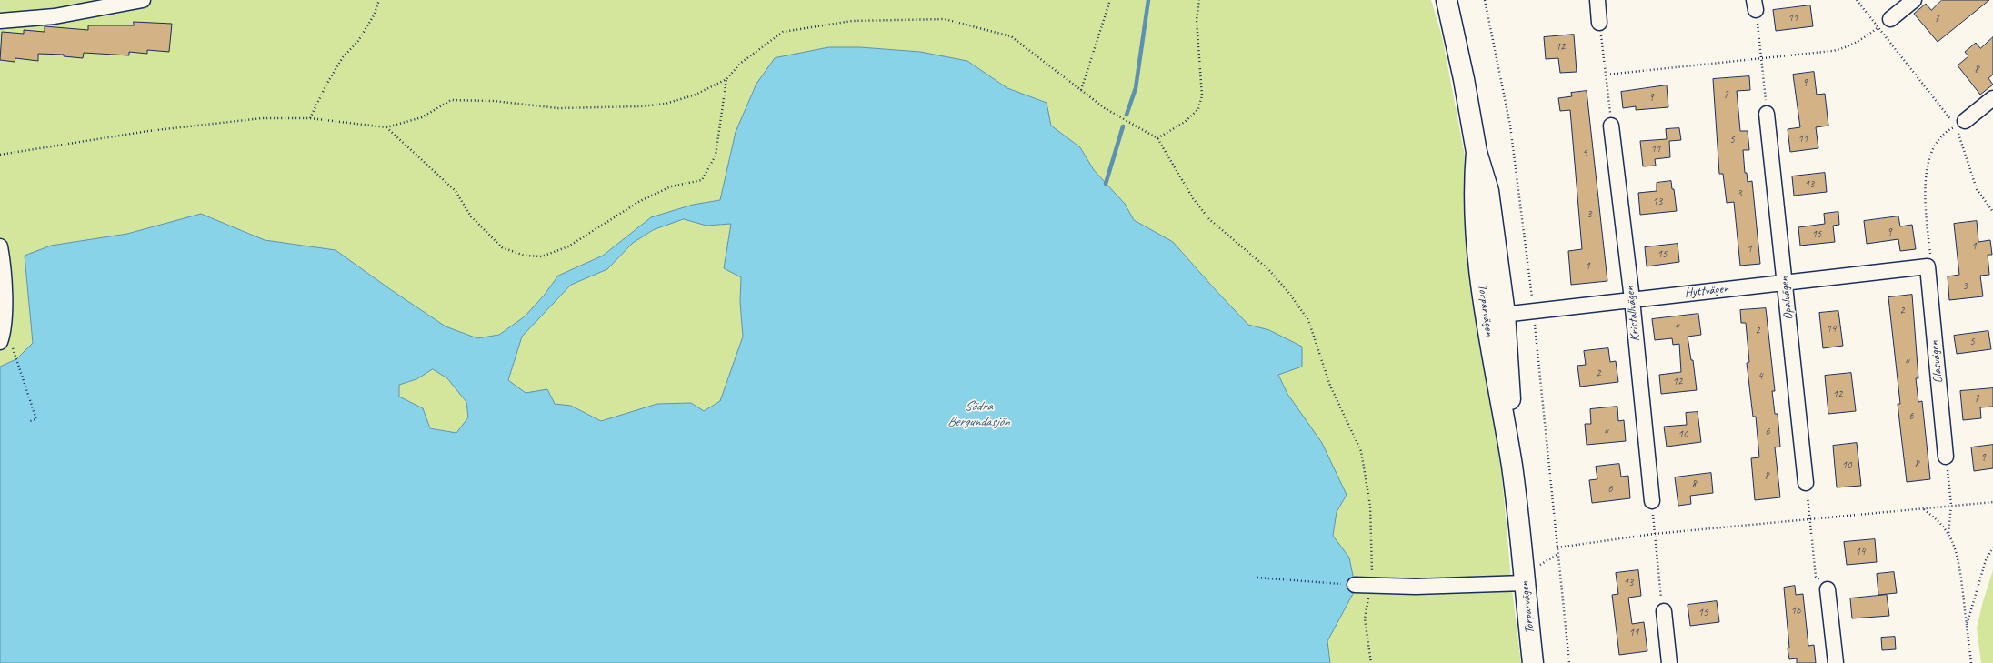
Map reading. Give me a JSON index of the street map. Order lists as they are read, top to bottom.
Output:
{
  "streets": {
    "street": [
      "Hyttvägen",
      "Opalvägen",
      "Torparvägen",
      "Kristallvägen",
      "Glasvägen"
    ]
  },
  "crossings": [
    ["Hyttvägen", "Opalvägen"],
    ["Hyttvägen", "Torparvägen"],
    ["Hyttvägen", "Kristallvägen"],
    ["Hyttvägen", "Glasvägen"]
  ],
  "water": ["Södra Bergundasjön"],
  "house_numbers": [
    "11",
    "7",
    "12",
    "8",
    "9",
    "7",
    "9",
    "11",
    "5",
    "11",
    "5",
    "13",
    "3",
    "13",
    "3",
    "9",
    "15",
    "1",
    "1",
    "15",
    "1",
    "3",
    "2",
    "4",
    "14",
    "2",
    "5",
    "4",
    "2",
    "4",
    "12",
    "12",
    "7",
    "6",
    "6",
    "4",
    "10",
    "9",
    "8",
    "10",
    "8",
    "8",
    "6",
    "14",
    "13",
    "16",
    "15",
    "11"
  ]
}
